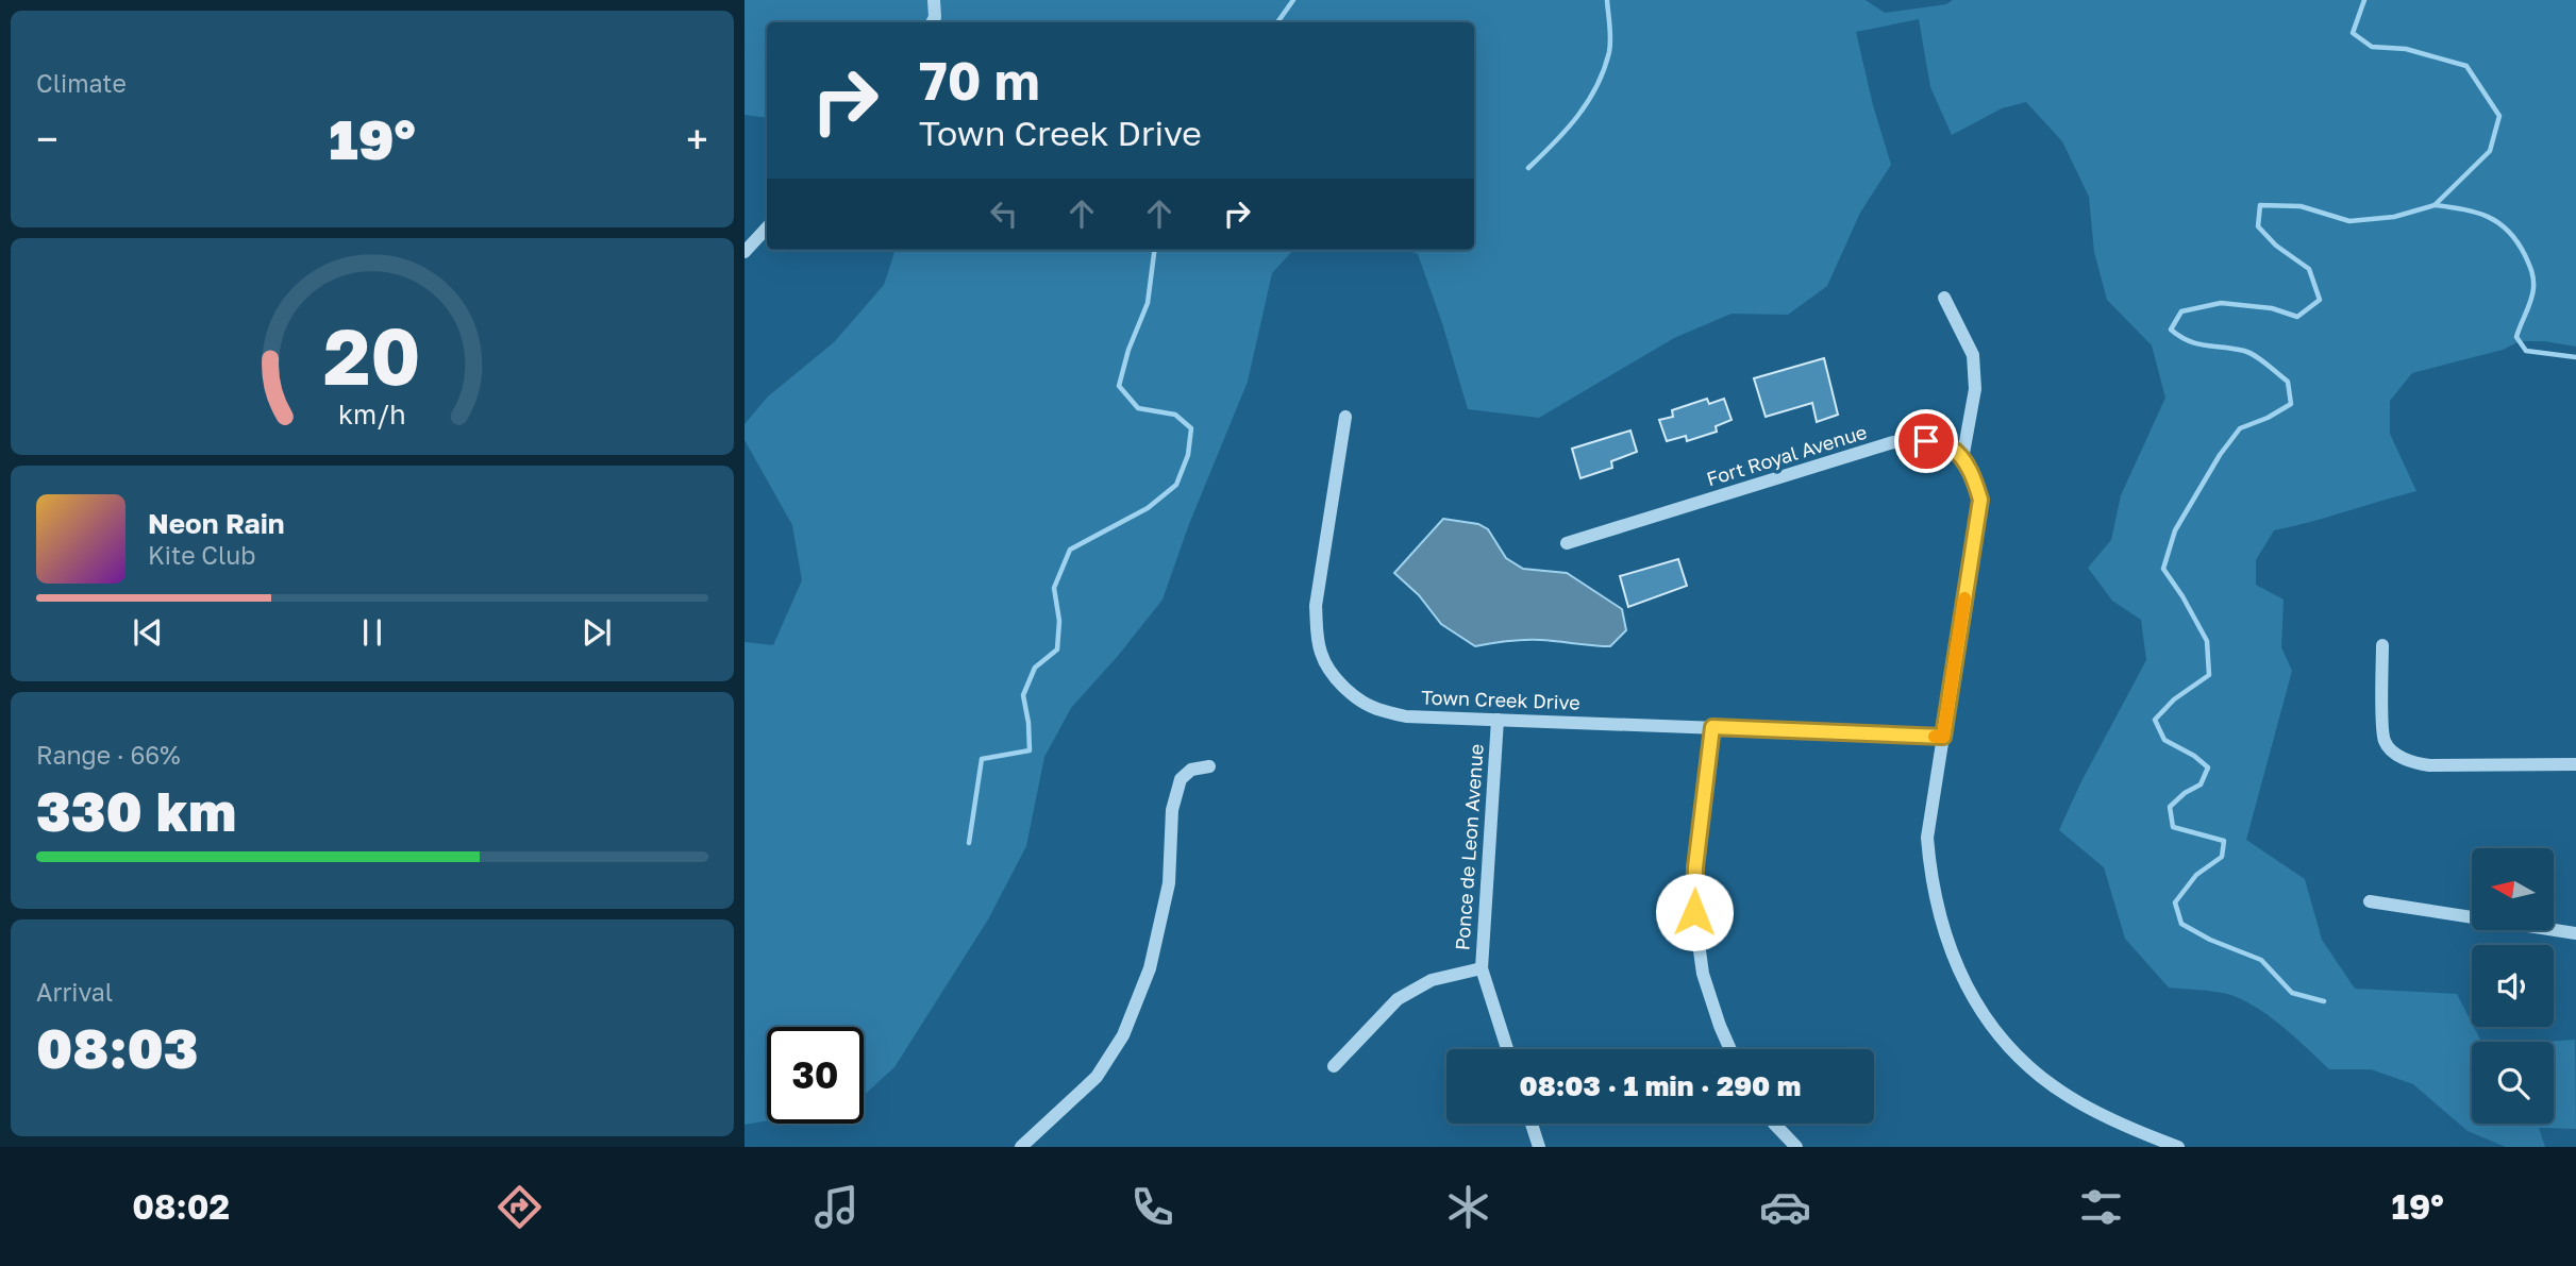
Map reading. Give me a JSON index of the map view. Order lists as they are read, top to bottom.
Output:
{
  "streets": {
    "street": ["Fort Royal Avenue", "Town Creek Drive", "Ponce de Leon Avenue"]
  },
  "crossings": [
    ["Town Creek Drive", "Ponce de Leon Avenue"]
  ],
  "north": "left",
  "page": {
    "tile": [
      "Climate",
      ["Range · 66%", "330 km"],
      ["Arrival", "08:03"]
    ],
    "turn": ["70 m", "Town Creek Drive"],
    "heat": ["−", "19°", "+"],
    "song": ["Neon Rain", "Kite Club"],
    "limit": "30",
    "trip": "08:03 · 1 min · 290 m",
    "tabs": ["08:02", "19°"],
    "gauge": ["20", "km/h"]
  }
}
